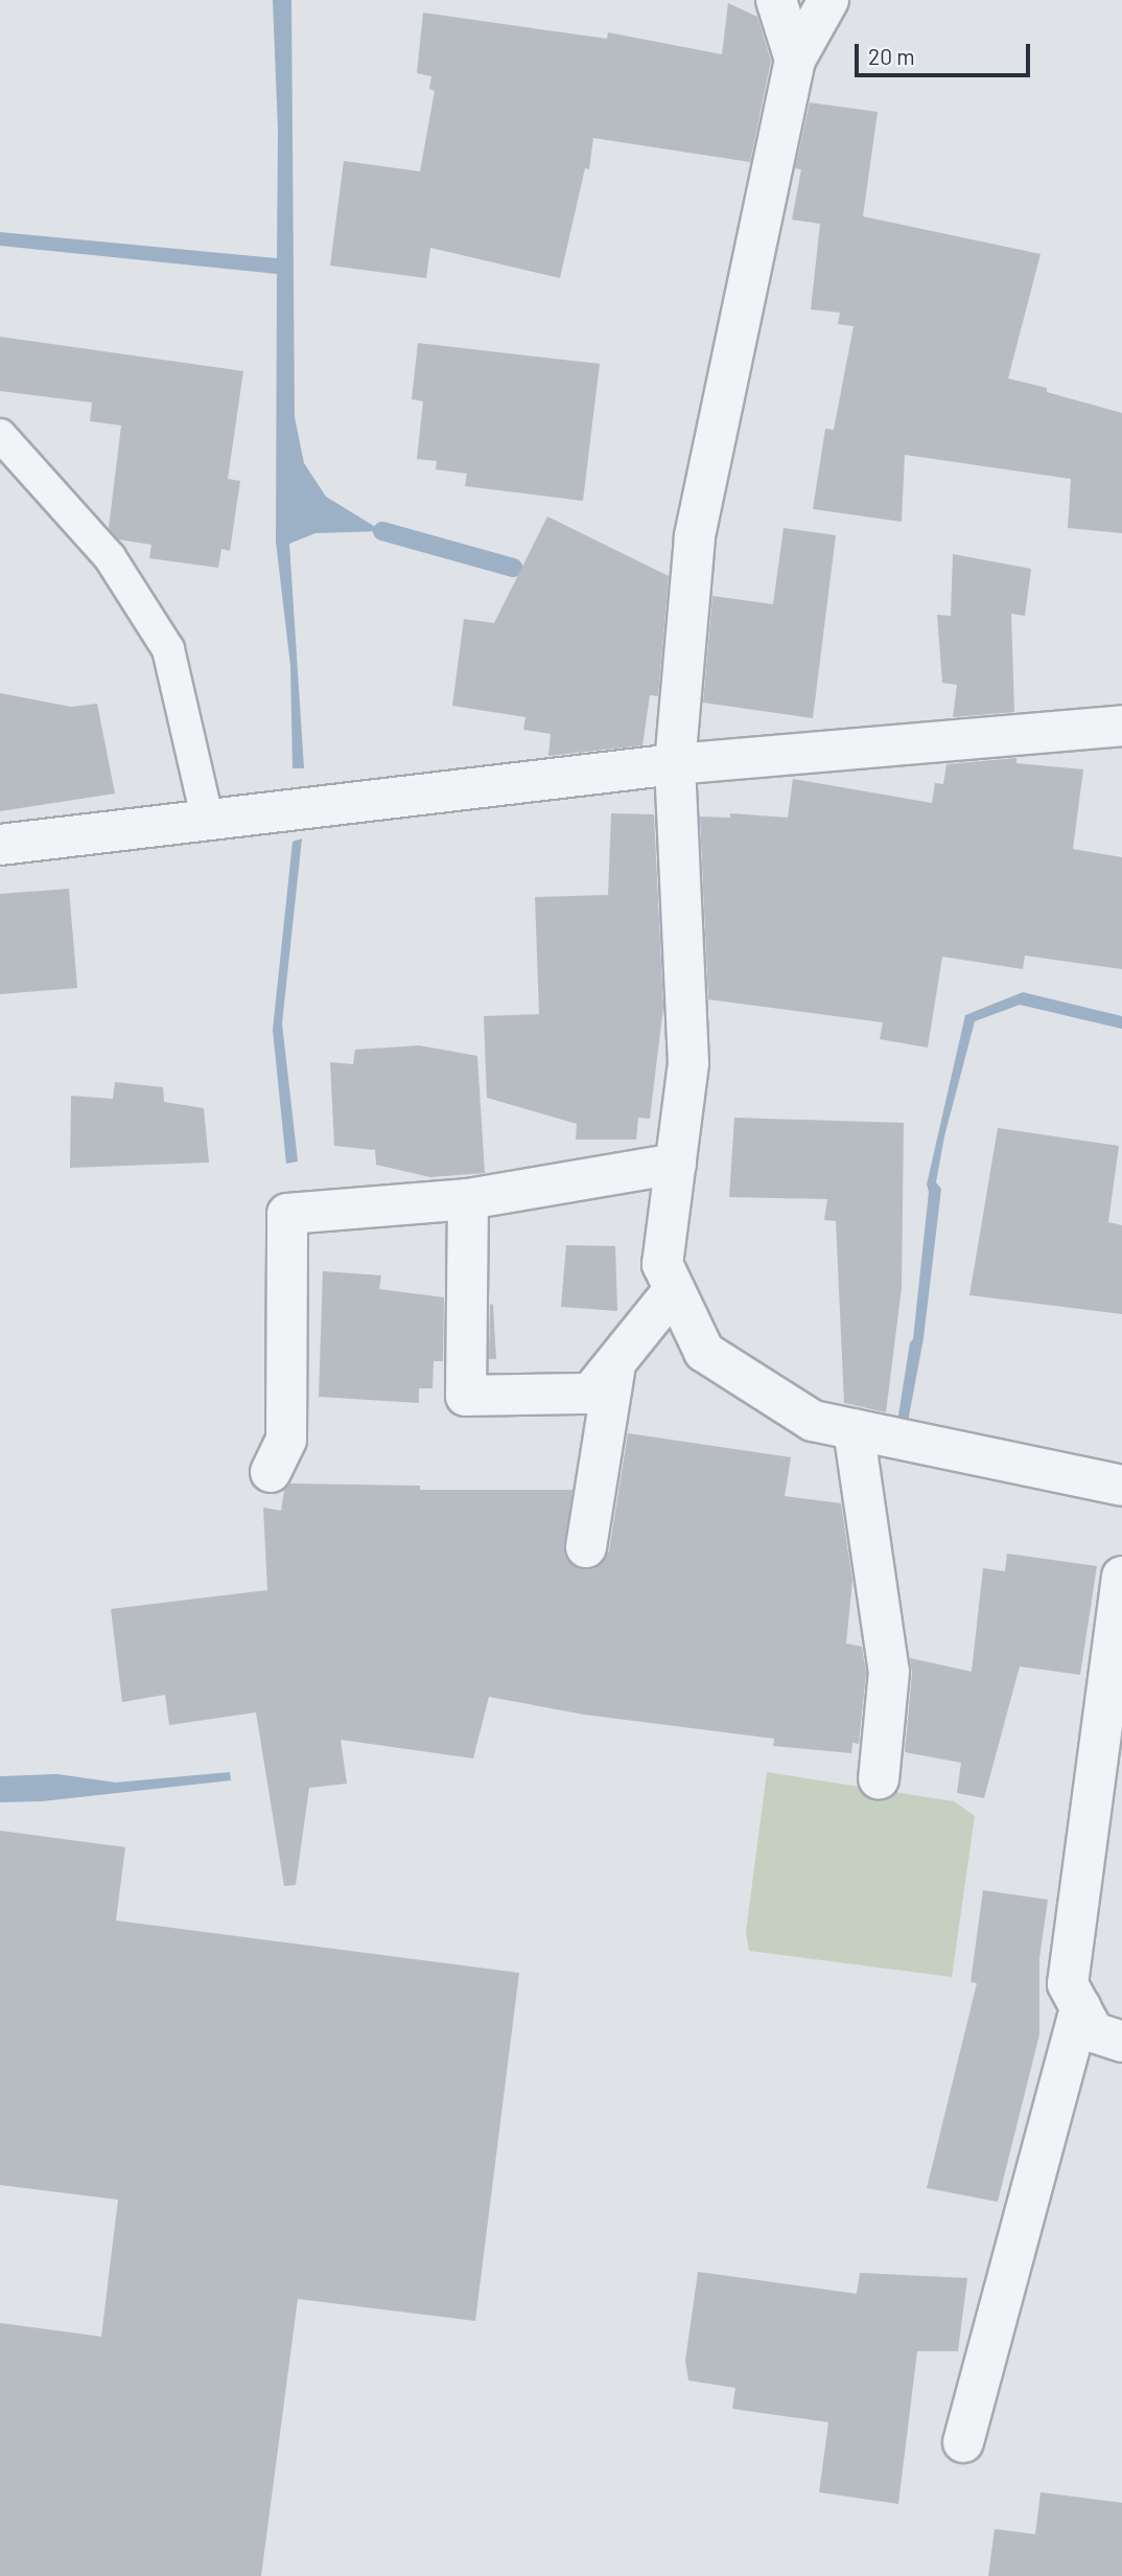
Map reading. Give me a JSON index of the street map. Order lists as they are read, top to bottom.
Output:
{
  "scale_bar": "20 m"
}
